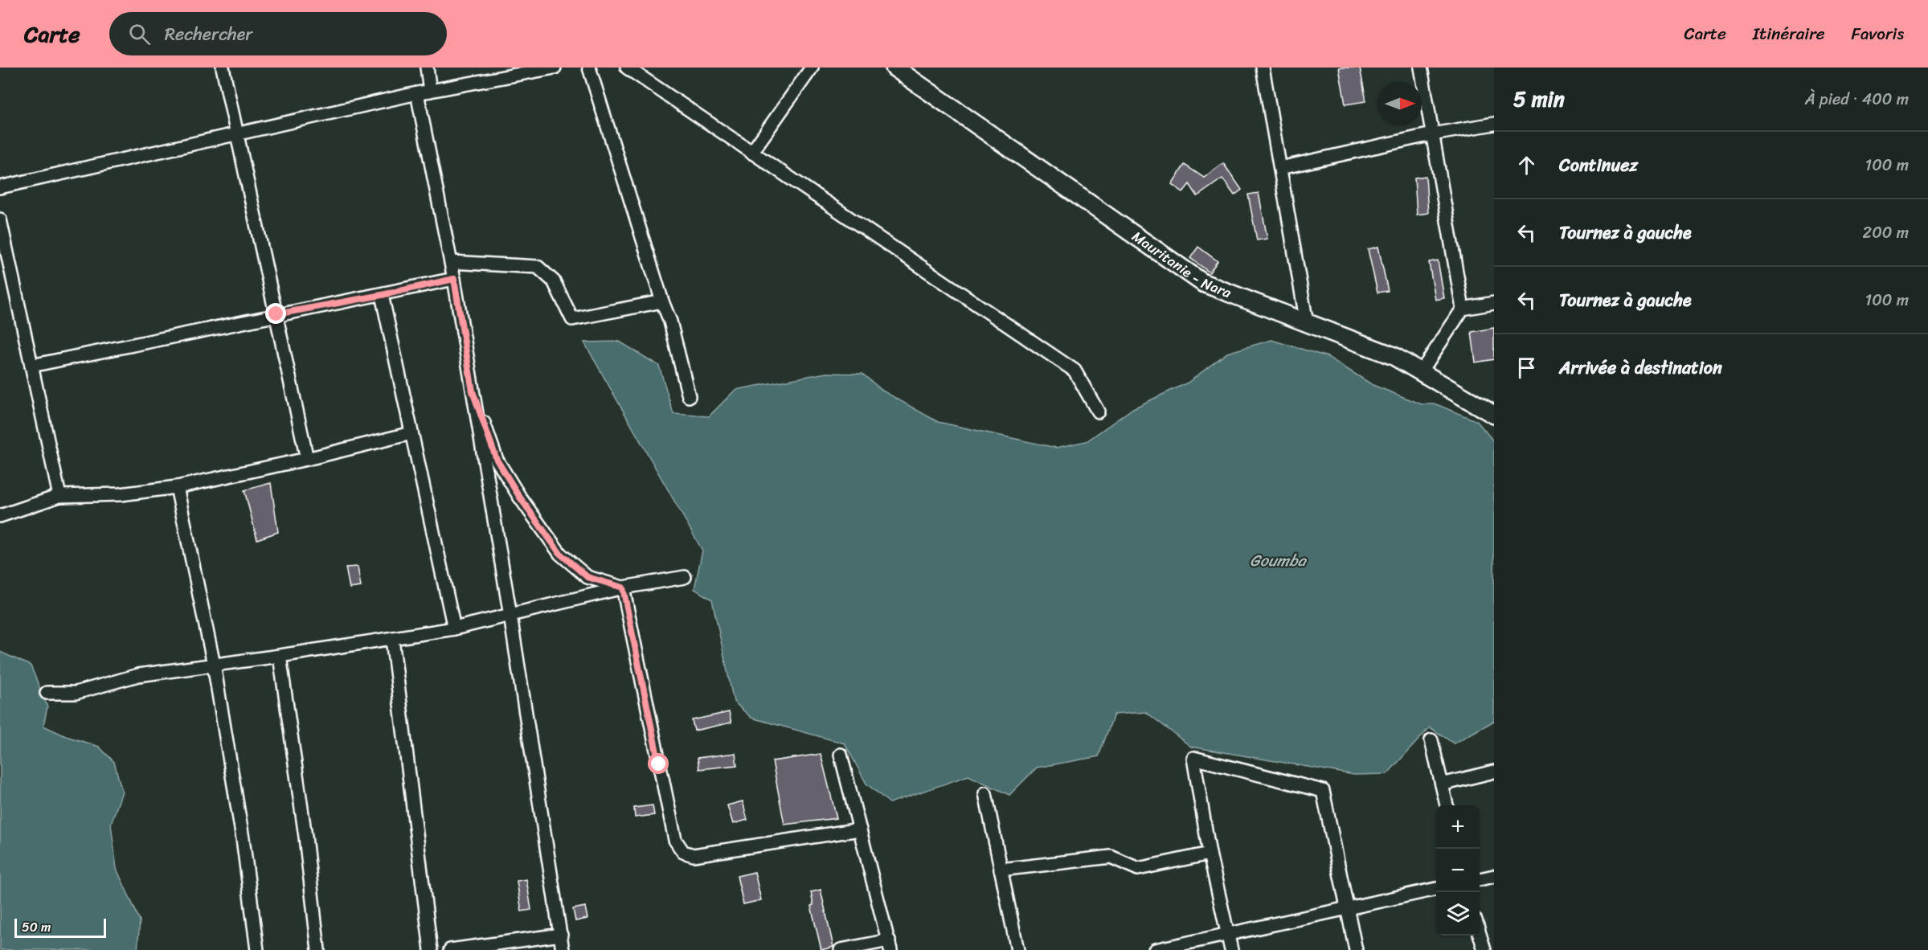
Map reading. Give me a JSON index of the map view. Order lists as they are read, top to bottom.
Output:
{
  "streets": {
    "main road": ["Mauritanie - Nara"]
  },
  "water": ["Goumba"],
  "scale_bar": "50 m",
  "north": "right",
  "page": {
    "header": "Carte",
    "search": "Rechercher",
    "nav": ["Carte", "Itinéraire", "Favoris"],
    "heading": ["5 min", "À pied · 400 m"],
    "list": [
      ["Continuez", "100 m"],
      ["Tournez à gauche", "200 m"],
      ["Tournez à gauche", "100 m"],
      "Arrivée à destination"
    ],
    "map_buttons": ["+", "−"],
    "scale": "50 m"
  }
}
